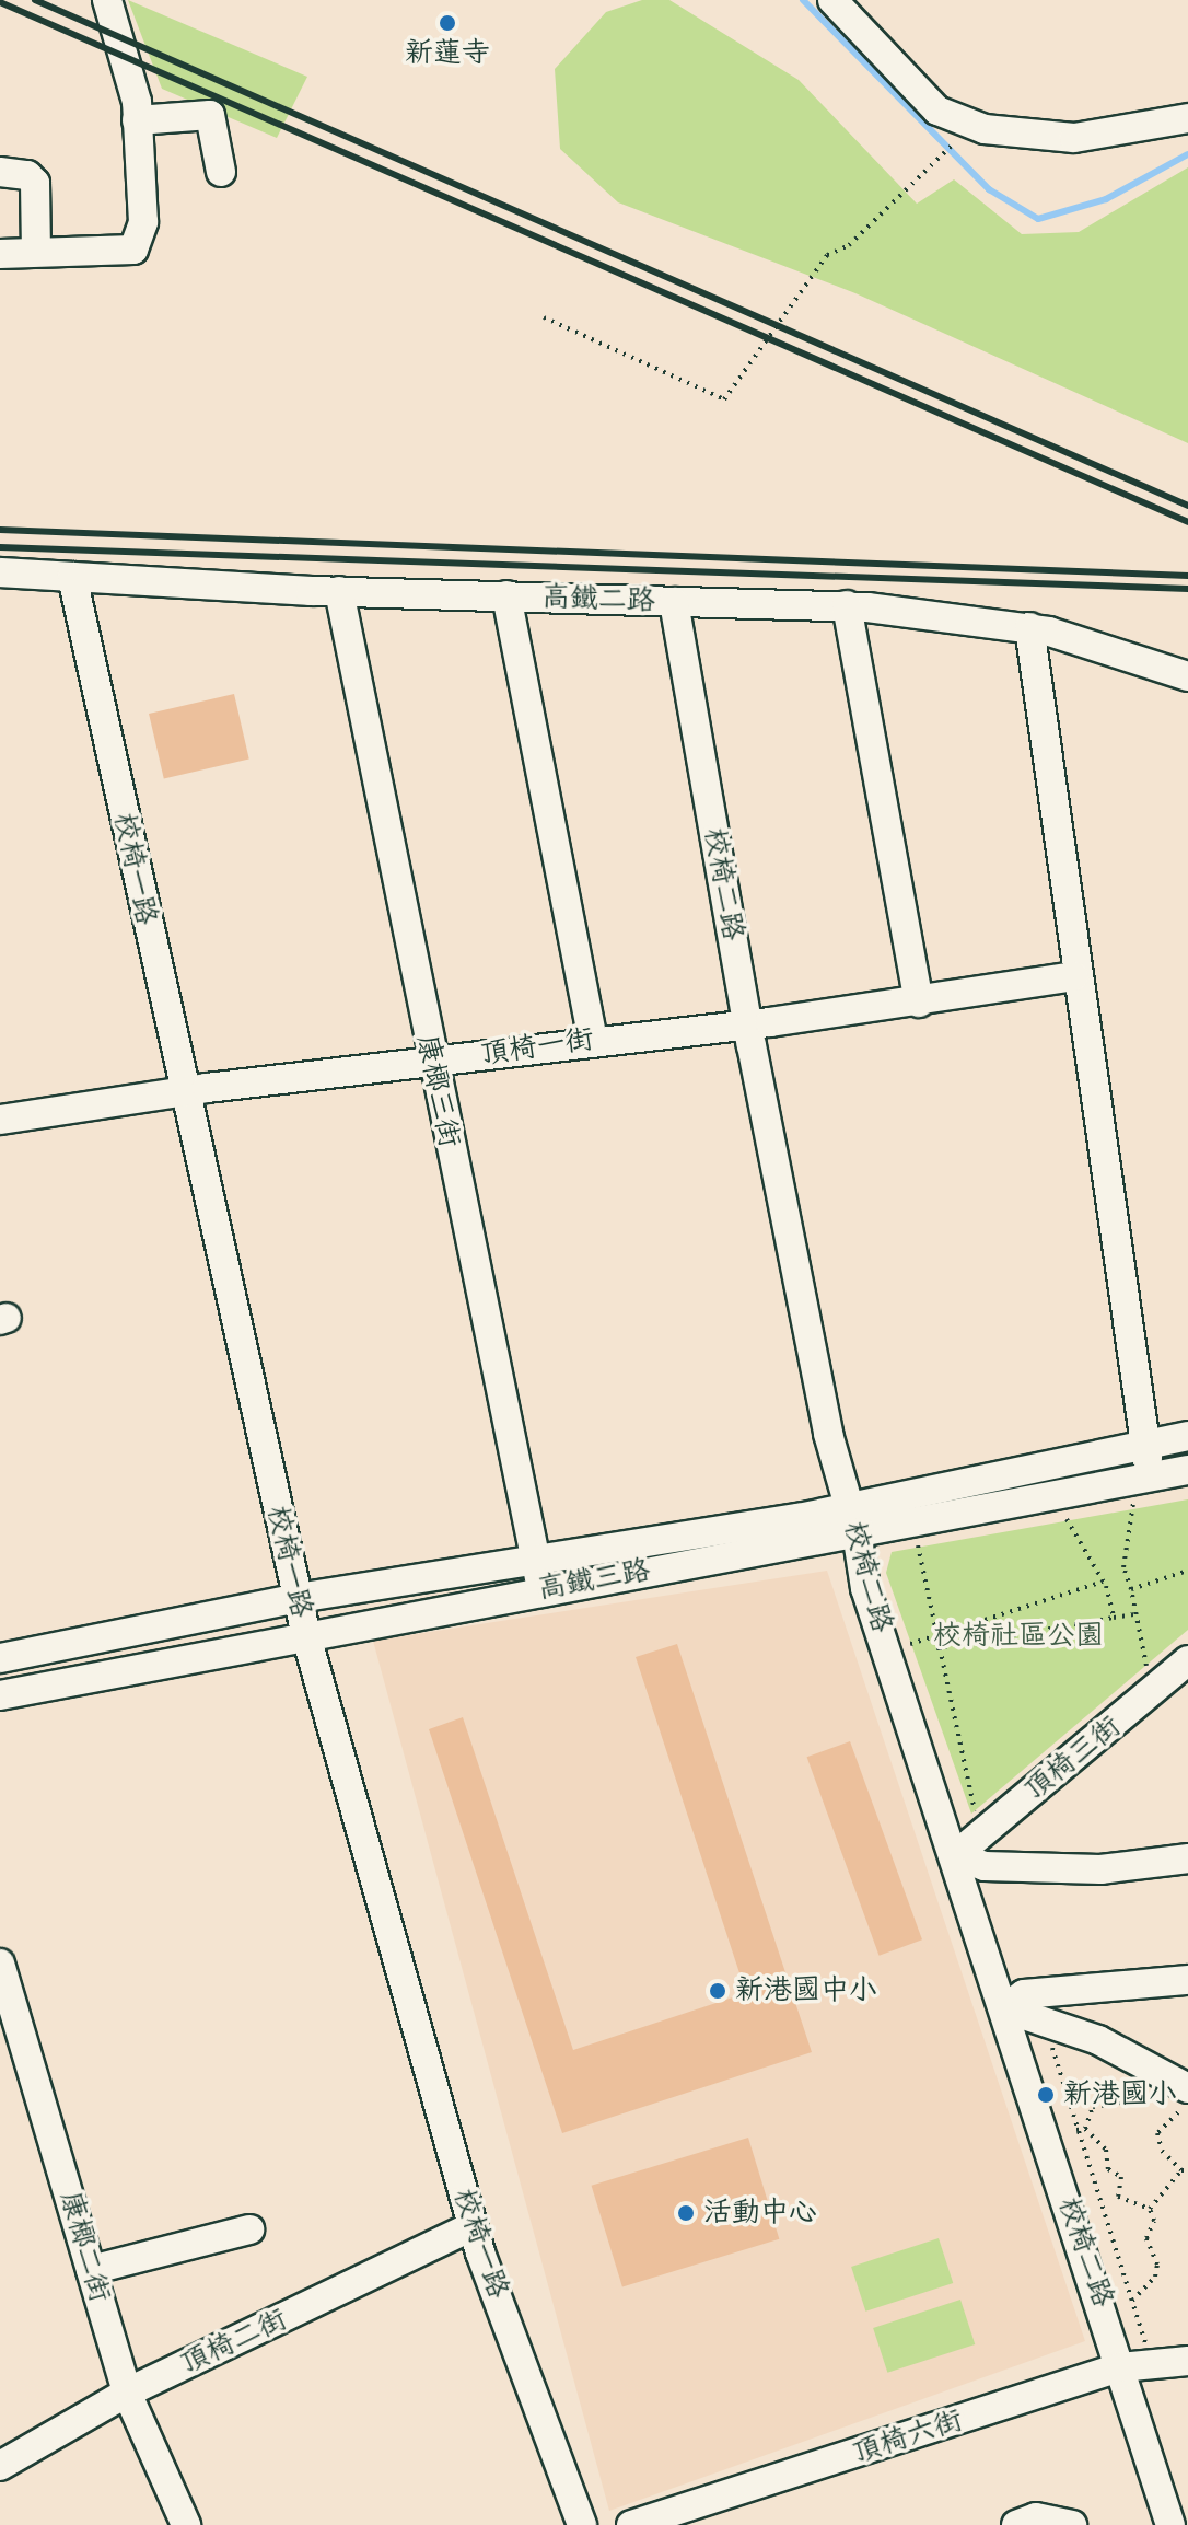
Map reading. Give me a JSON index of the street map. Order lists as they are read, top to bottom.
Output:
{
  "streets": {
    "street": [
      "高鐵二路",
      "校椅一路",
      "校椅二路",
      "頂椅一街",
      "康榔三街",
      "高鐵三路",
      "頂椅三街",
      "康榔二街",
      "頂椅二街",
      "頂椅六街"
    ]
  },
  "crossings": [
    ["高鐵二路", "校椅一路"],
    ["高鐵二路", "校椅二路"],
    ["高鐵二路", "康榔三街"],
    ["校椅一路", "頂椅一街"],
    ["校椅一路", "高鐵三路"],
    ["校椅一路", "頂椅二街"],
    ["校椅二路", "頂椅一街"],
    ["校椅二路", "高鐵三路"],
    ["校椅二路", "頂椅三街"],
    ["校椅二路", "頂椅六街"],
    ["頂椅一街", "康榔三街"],
    ["康榔三街", "高鐵三路"],
    ["康榔二街", "頂椅二街"]
  ],
  "parks": ["校椅社區公園"],
  "places": [
    "新蓮寺",
    "新港國中小",
    "新港國小",
    "活動中心"
  ]
}
